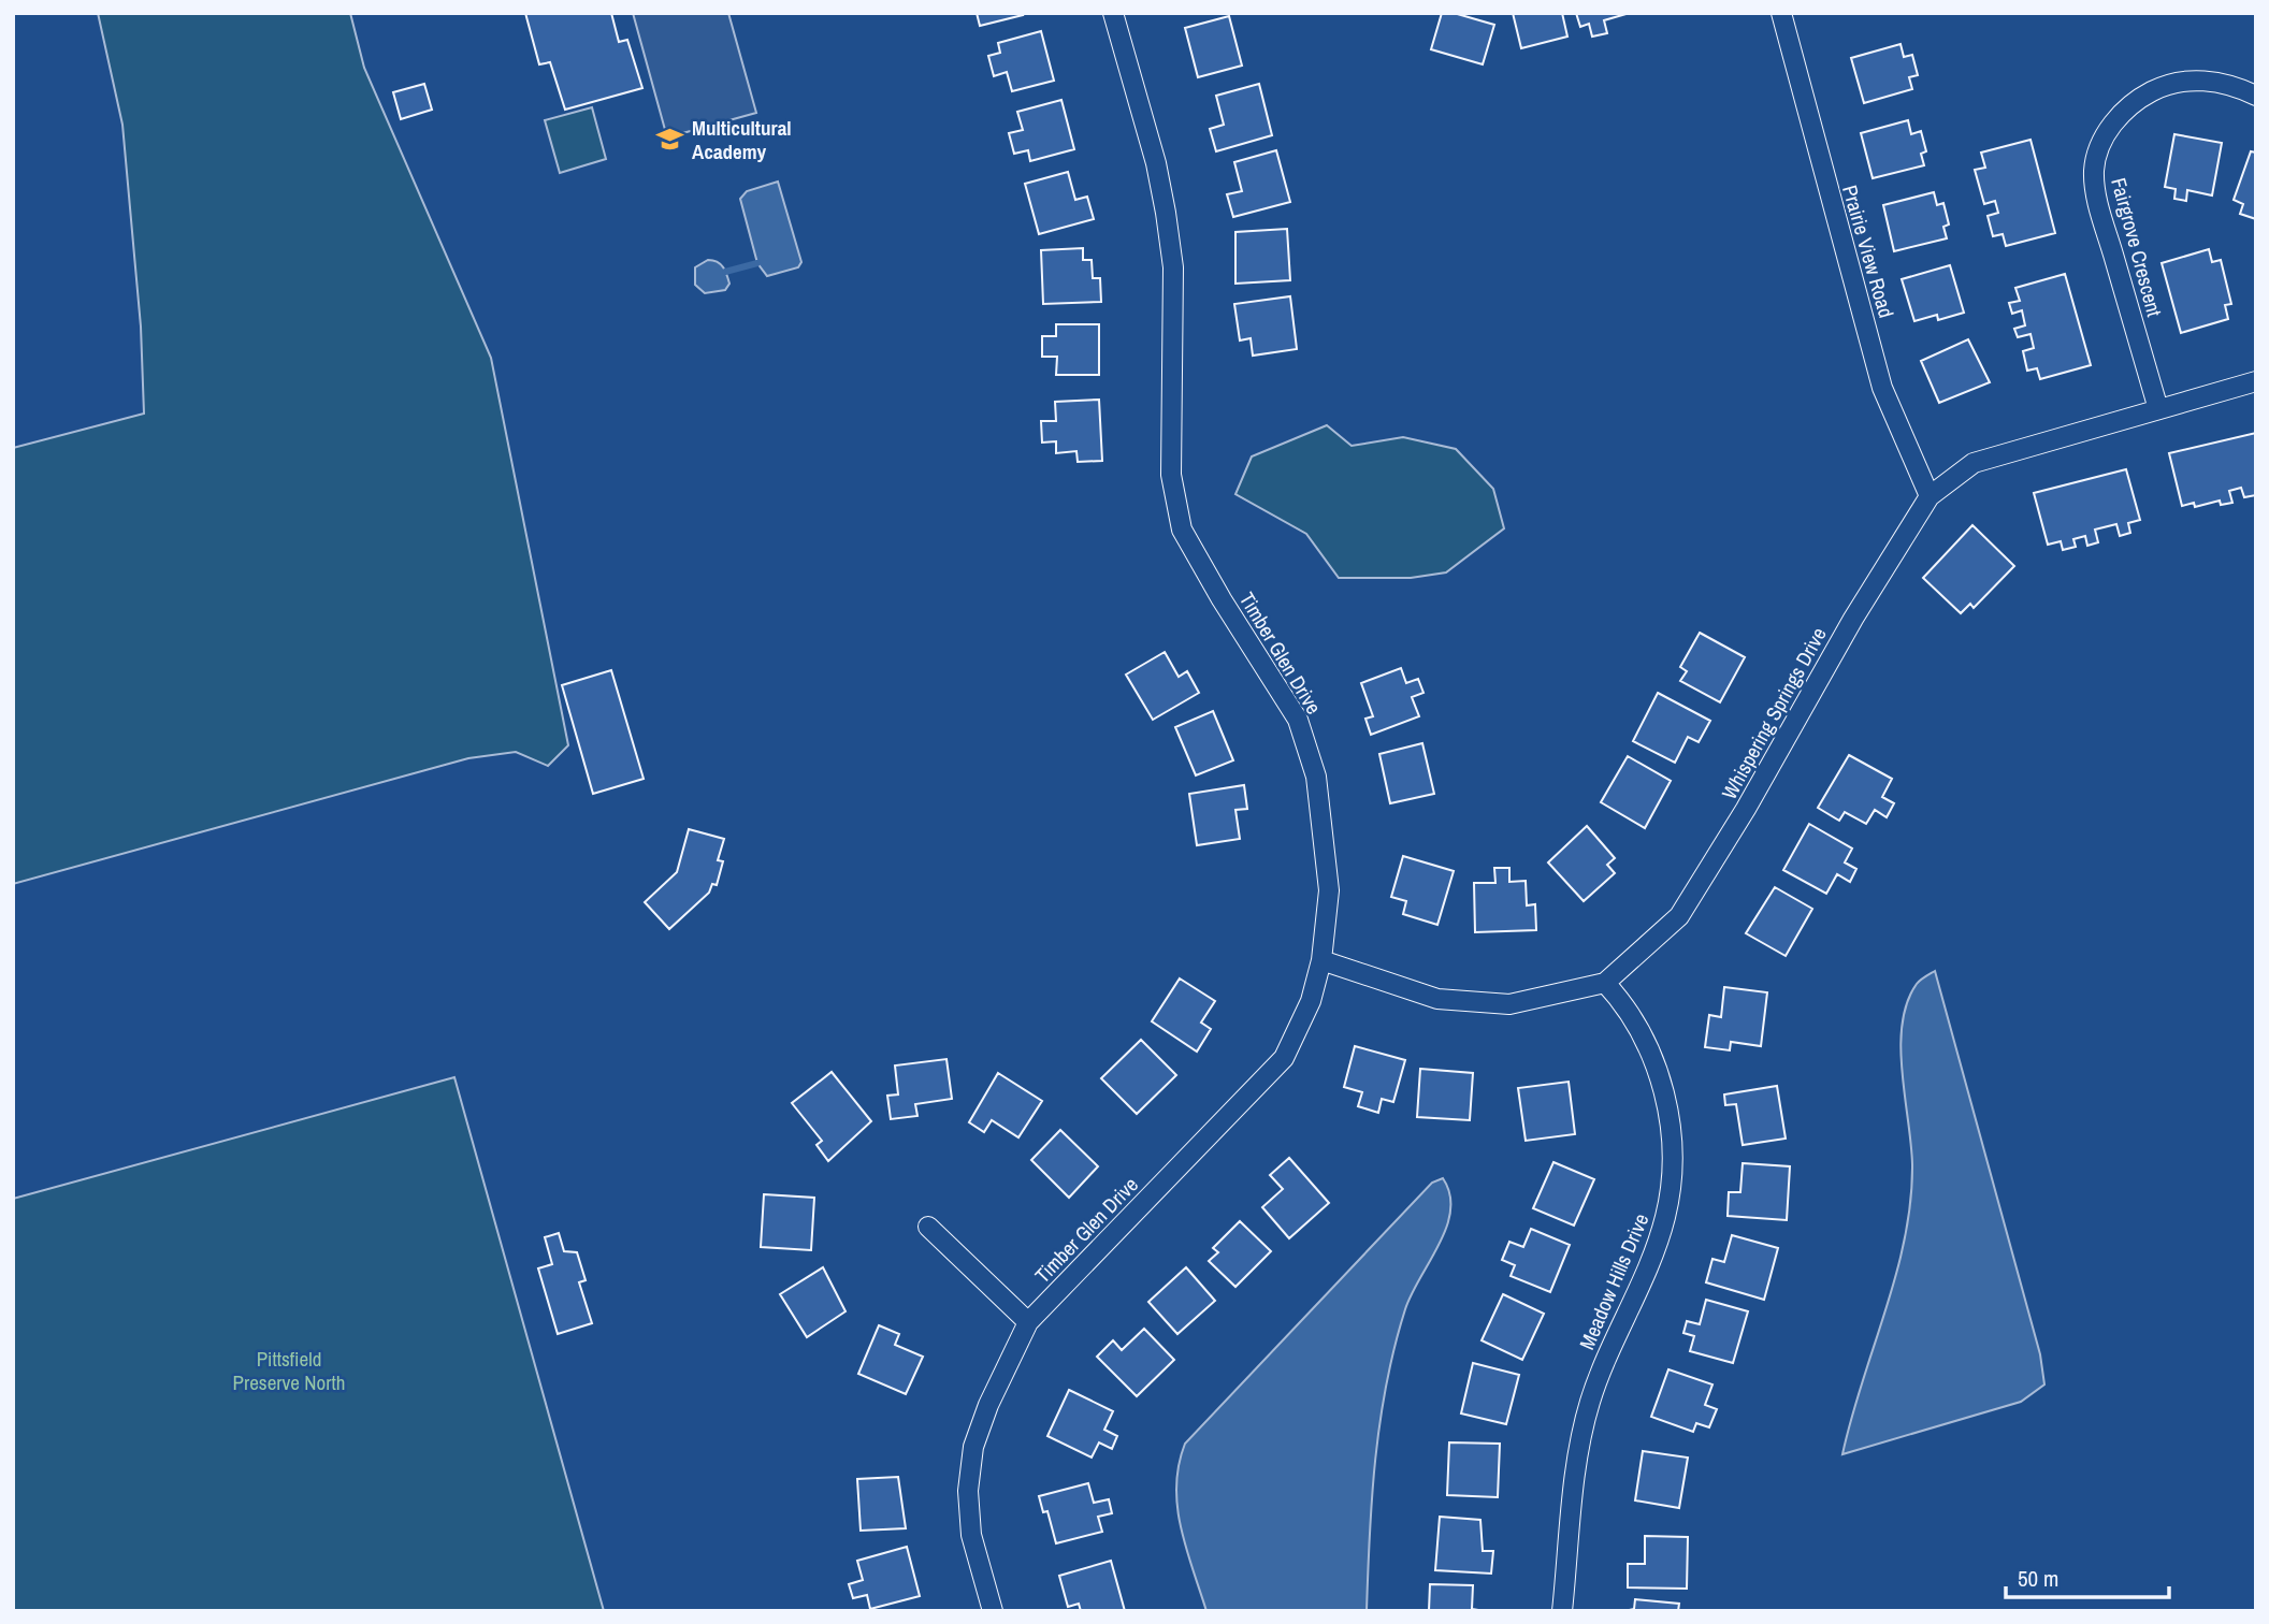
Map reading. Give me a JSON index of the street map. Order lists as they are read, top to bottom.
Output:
{
  "streets": {
    "street": [
      "Fairgrove Crescent",
      "Prairie View Road",
      "Timber Glen Drive",
      "Whispering Springs Drive",
      "Meadow Hills Drive"
    ]
  },
  "crossings": [
    ["Fairgrove Crescent", "Whispering Springs Drive"],
    ["Prairie View Road", "Whispering Springs Drive"],
    ["Timber Glen Drive", "Whispering Springs Drive"],
    ["Whispering Springs Drive", "Meadow Hills Drive"]
  ],
  "parks": ["Pittsfield Preserve North"],
  "places": {
    "school or university": ["Multicultural Academy"]
  },
  "scale_bar": "50 m"
}
